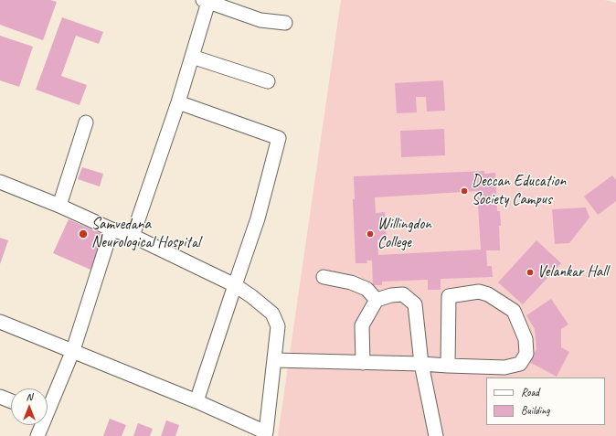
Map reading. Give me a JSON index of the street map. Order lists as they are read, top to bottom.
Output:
{
  "places": [
    "Deccan Education Society Campus",
    "Samvedana Neurological Hospital",
    "Willingdon College",
    "Velankar Hall"
  ],
  "legend": ["Road", "Building"],
  "north": "top"
}
